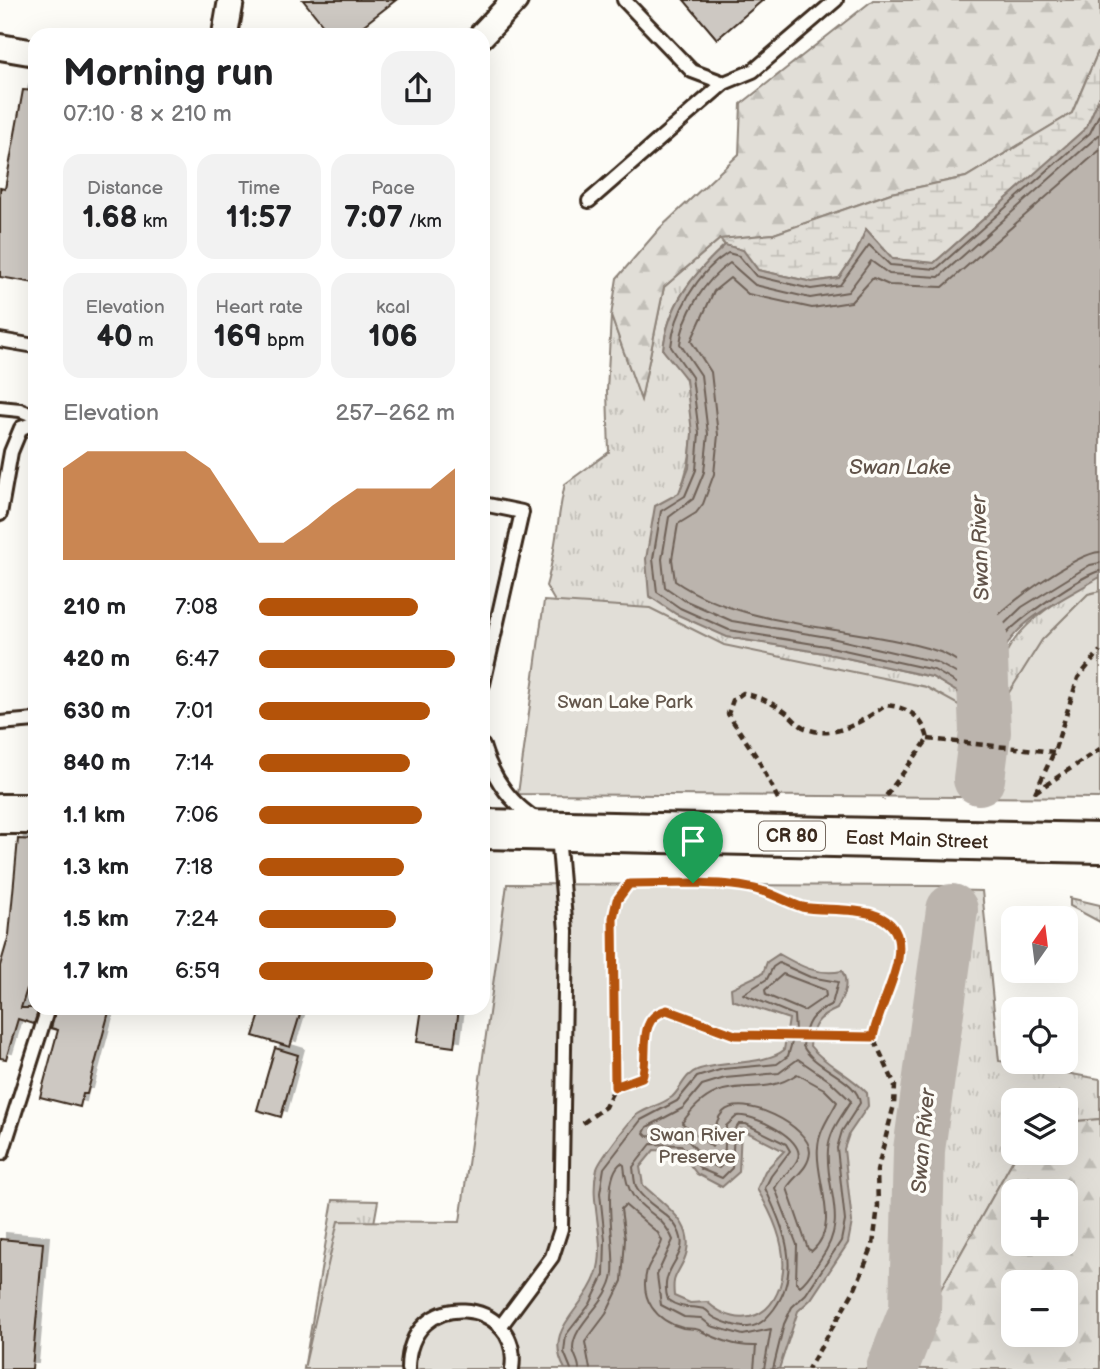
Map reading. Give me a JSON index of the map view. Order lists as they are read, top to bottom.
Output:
{
  "streets": {
    "main road": ["CR 80", "East Main Street"]
  },
  "water": ["Swan Lake", "Swan River"],
  "parks": ["Swan Lake Park", "Swan River Preserve"],
  "north": "top",
  "page": {
    "heading": ["Morning run", "07:10 · 8 × 210 m"],
    "stats": [
      ["Distance", "1.68 km"],
      ["Time", "11:57"],
      ["Pace", "7:07 /km"],
      ["Elevation", "40 m"],
      ["Heart rate", "169 bpm"],
      ["kcal", "106"]
    ],
    "chart": ["Elevation", "257–262 m"],
    "list": [
      {
        "name": "210 m",
        "note": "7:08"
      },
      {
        "name": "420 m",
        "note": "6:47"
      },
      {
        "name": "630 m",
        "note": "7:01"
      },
      {
        "name": "840 m",
        "note": "7:14"
      },
      {
        "name": "1.1 km",
        "note": "7:06"
      },
      {
        "name": "1.3 km",
        "note": "7:18"
      },
      {
        "name": "1.5 km",
        "note": "7:24"
      },
      {
        "name": "1.7 km",
        "note": "6:59"
      }
    ],
    "map_buttons": ["+", "−"]
  }
}
